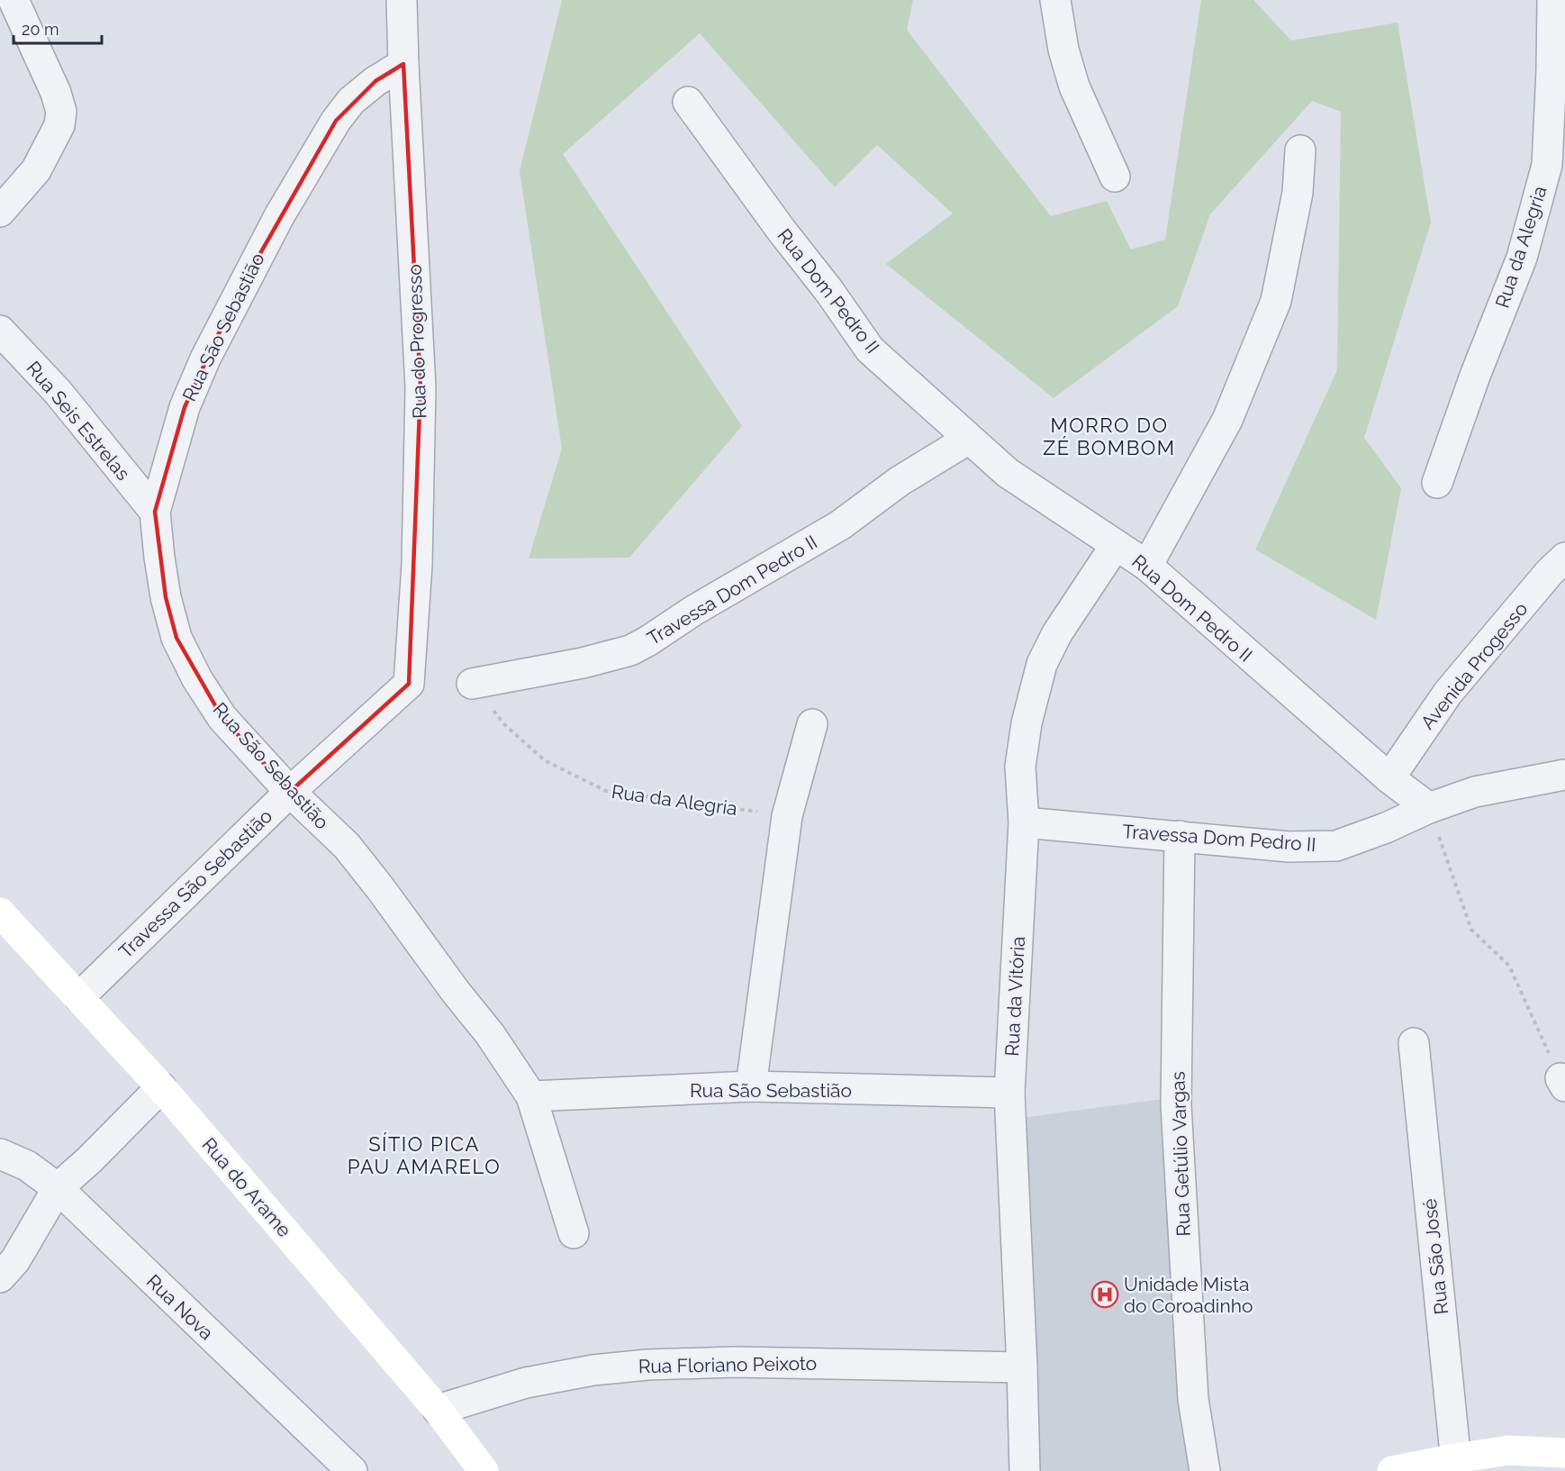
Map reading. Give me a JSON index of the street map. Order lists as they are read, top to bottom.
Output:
{
  "streets": {
    "main road": ["Rua do Arame"],
    "street": [
      "Rua da Alegria",
      "Rua Dom Pedro II",
      "Rua São Sebastião",
      "Rua do Progresso",
      "Rua Seis Estrelas",
      "Travessa Dom Pedro II",
      "Avenida Progesso",
      "Travessa São Sebastião",
      "Rua da Vitória",
      "Rua Getúlio Vargas",
      "Rua São José",
      "Rua Nova",
      "Rua Floriano Peixoto"
    ]
  },
  "crossings": [
    ["Rua da Alegria", "Travessa Dom Pedro II"],
    ["Rua Dom Pedro II", "Travessa Dom Pedro II"],
    ["Rua Dom Pedro II", "Avenida Progesso"],
    ["Rua Dom Pedro II", "Rua da Vitória"],
    ["Rua São Sebastião", "Rua do Progresso"],
    ["Rua São Sebastião", "Rua Seis Estrelas"],
    ["Rua São Sebastião", "Travessa São Sebastião"],
    ["Rua São Sebastião", "Rua da Vitória"],
    ["Rua do Progresso", "Travessa São Sebastião"],
    ["Travessa Dom Pedro II", "Rua da Vitória"],
    ["Travessa Dom Pedro II", "Rua Getúlio Vargas"],
    ["Travessa São Sebastião", "Rua do Arame"],
    ["Rua da Vitória", "Rua Floriano Peixoto"],
    ["Rua do Arame", "Rua Floriano Peixoto"]
  ],
  "districts": ["MORRO DO ZÉ BOMBOM", "SÍTIO PICA PAU AMARELO"],
  "places": {
    "hospital": ["Unidade Mista do Coroadinho"]
  },
  "scale_bar": "20 m"
}
